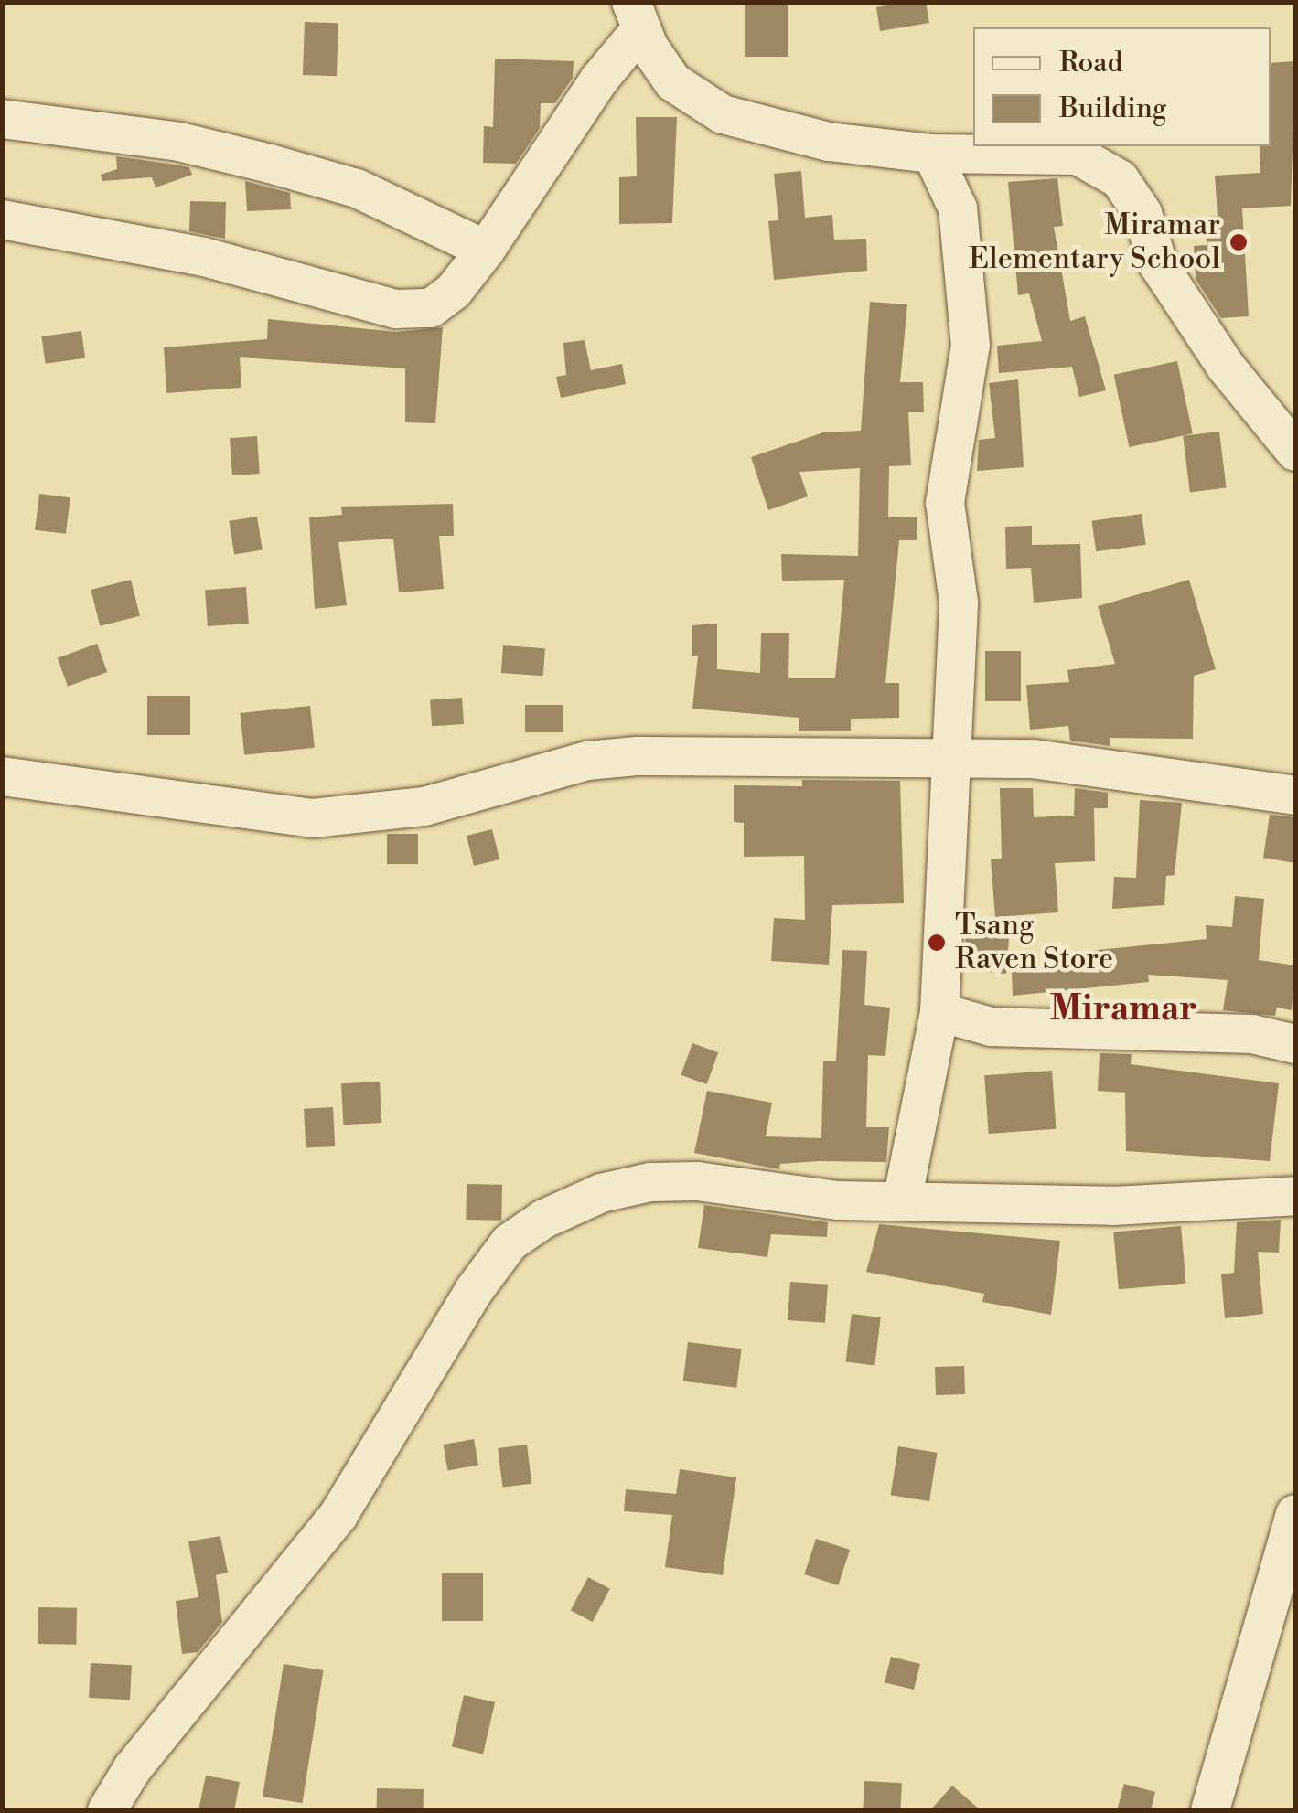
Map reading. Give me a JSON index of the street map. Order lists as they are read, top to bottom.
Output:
{
  "districts": ["Miramar"],
  "places": ["Miramar Elementary School", "Tsang Raven Store"],
  "legend": ["Road", "Building"]
}
